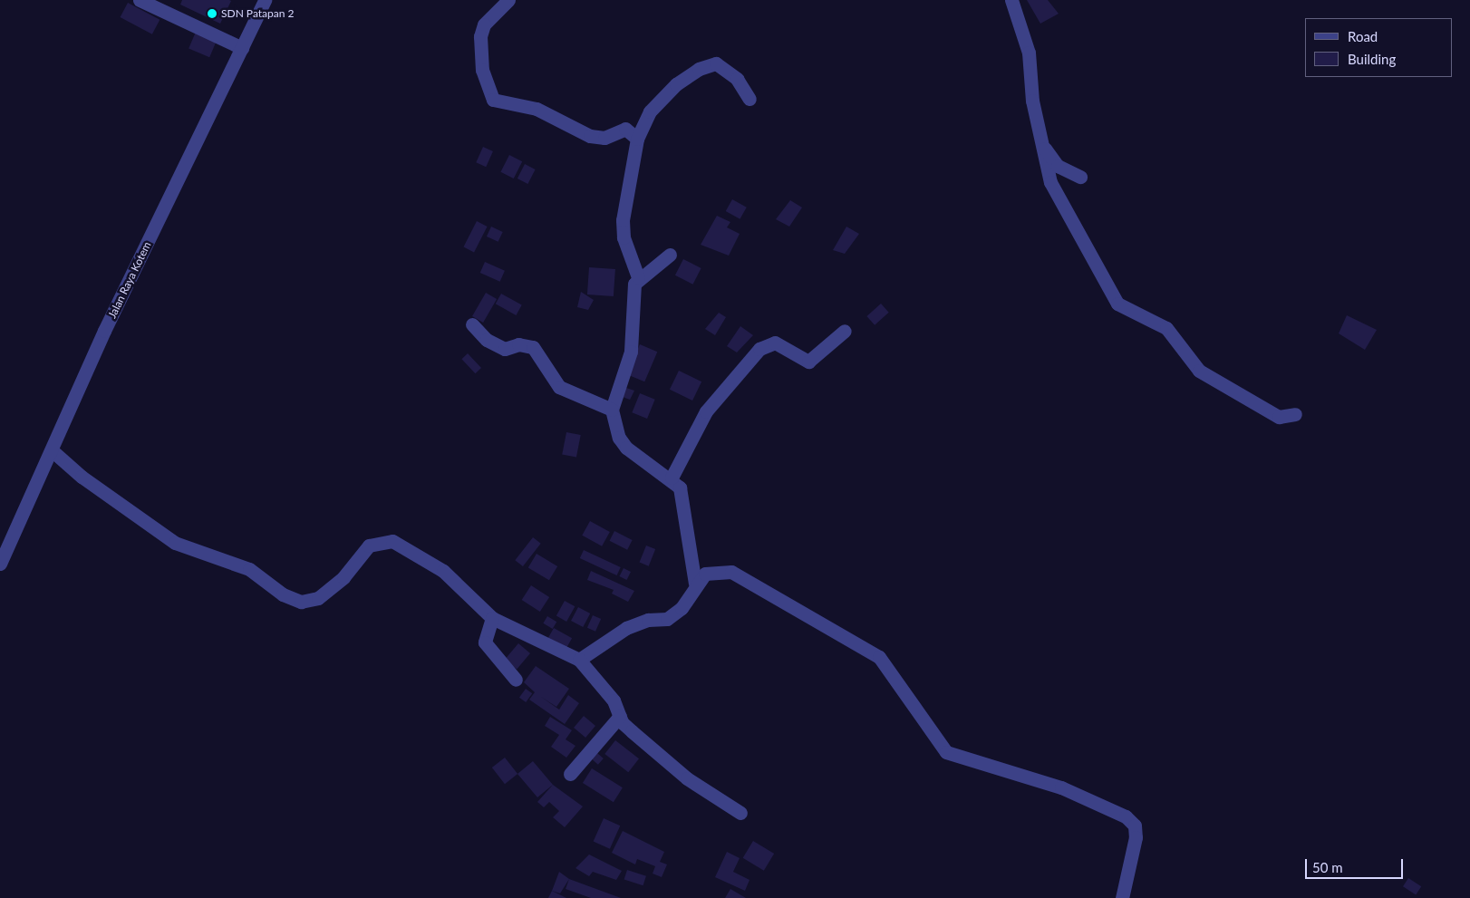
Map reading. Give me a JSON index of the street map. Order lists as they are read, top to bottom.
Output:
{
  "streets": {
    "street": ["Jalan Raya Kotem"]
  },
  "places": ["SDN Patapan 2"],
  "legend": ["Road", "Building"],
  "scale_bar": "50 m"
}
